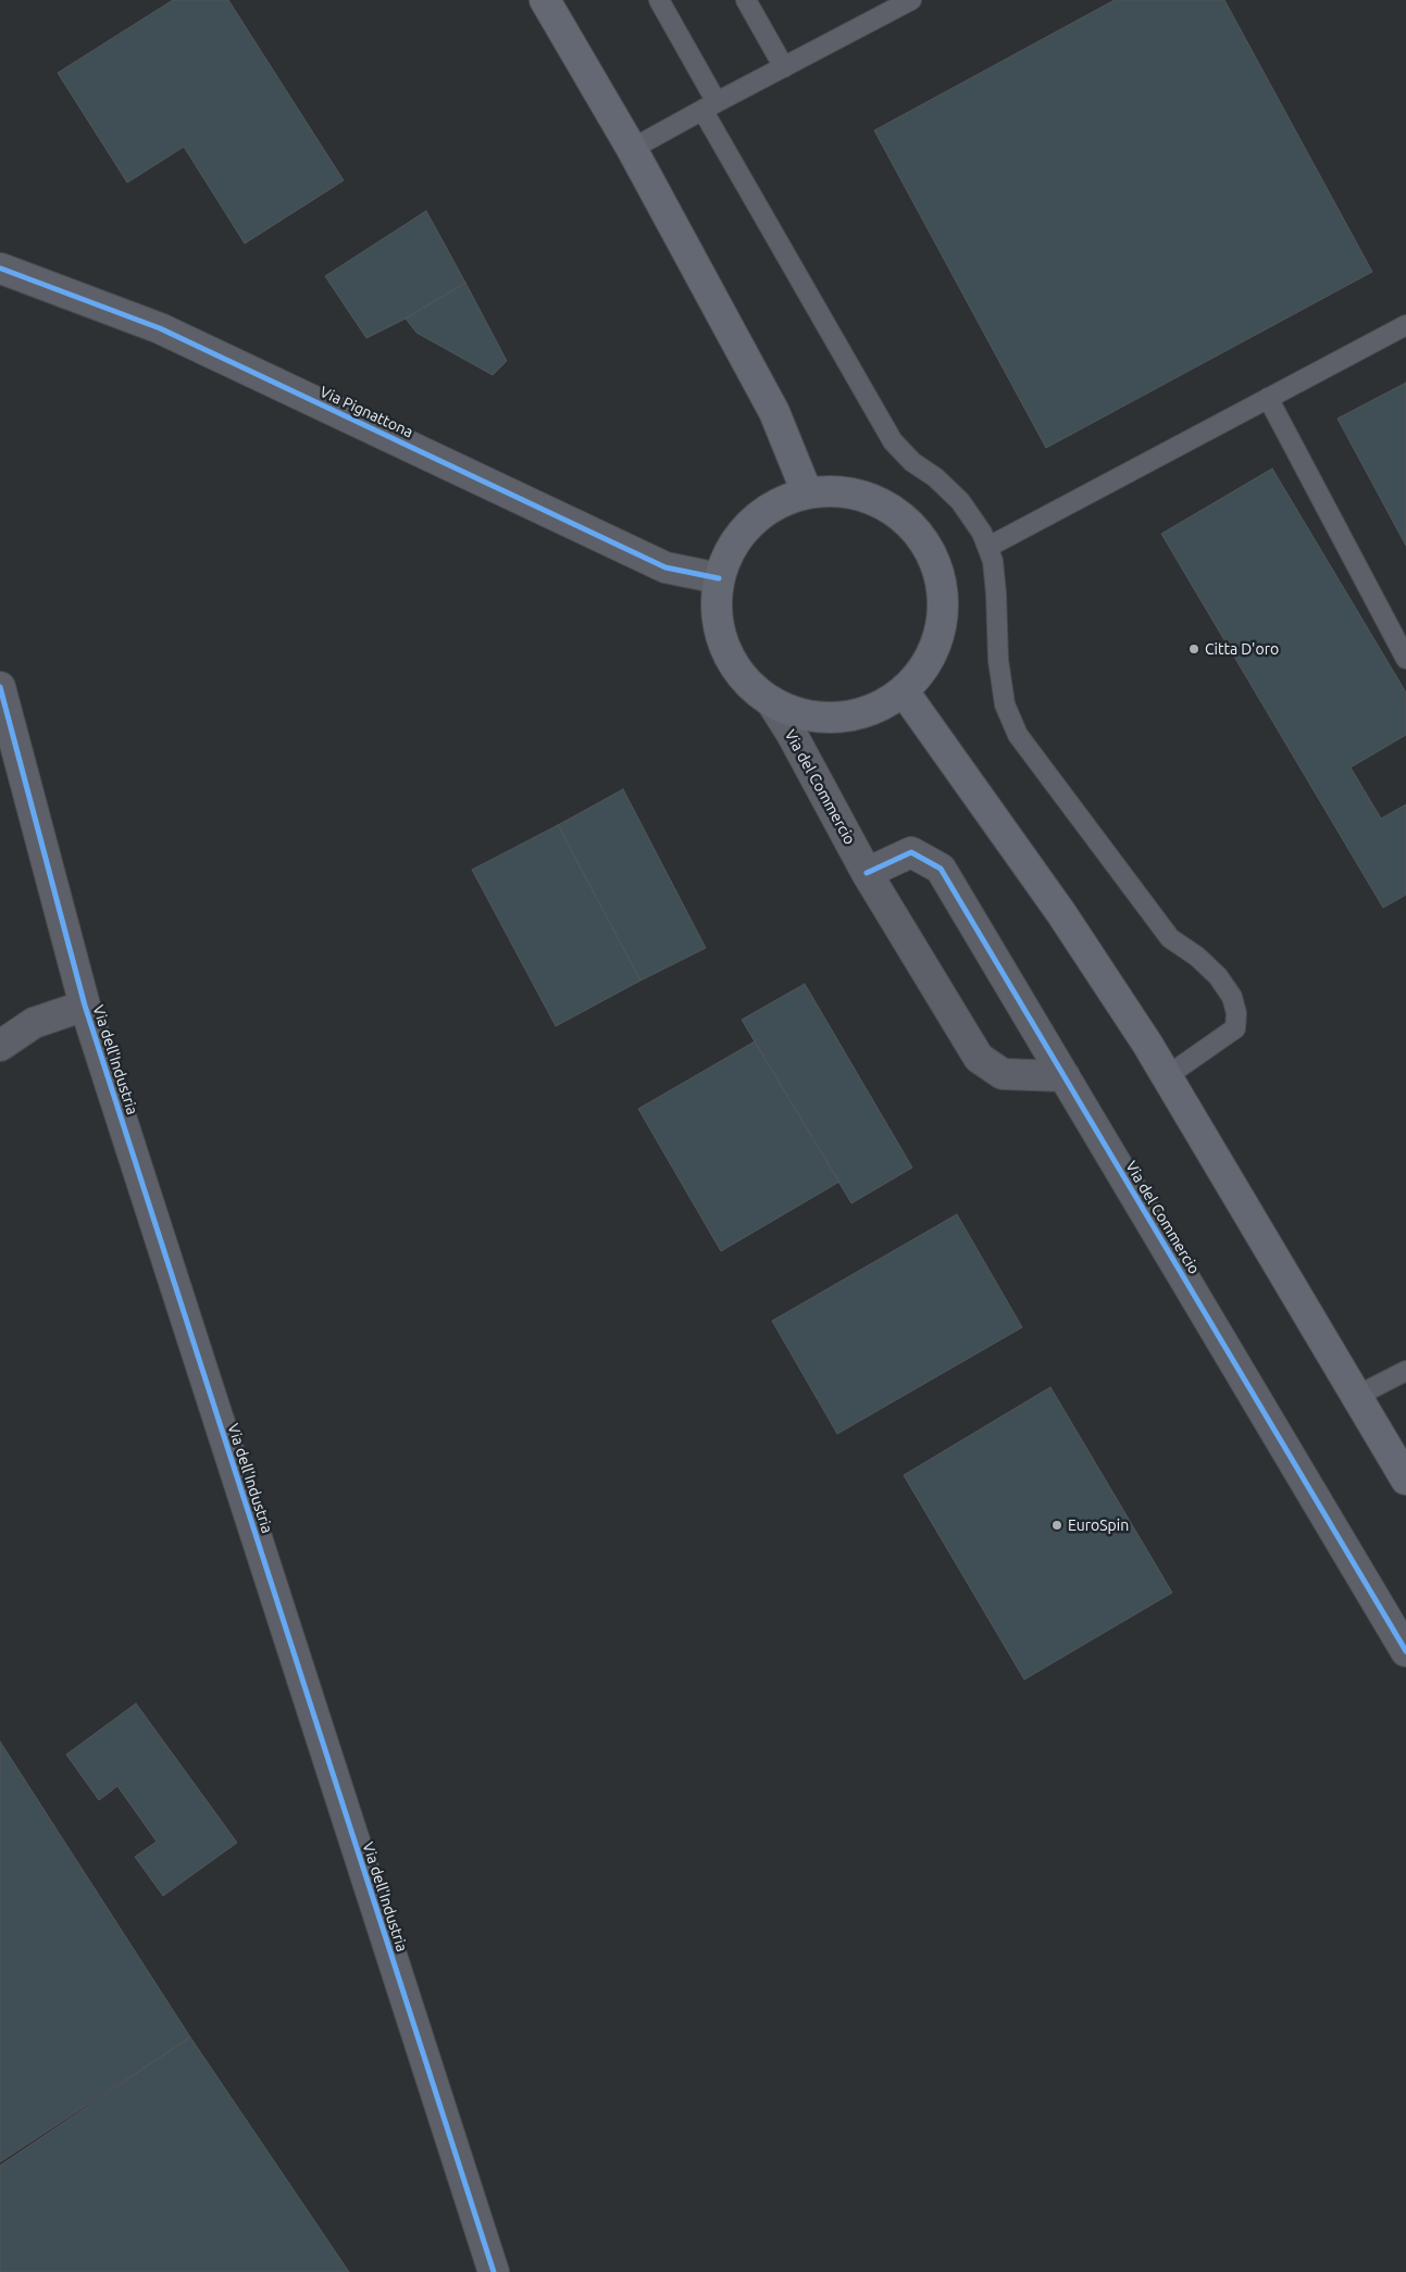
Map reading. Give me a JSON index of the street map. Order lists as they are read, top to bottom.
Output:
{
  "streets": {
    "street": ["Via Pignattona", "Via del Commercio", "Via dell'Industria"]
  },
  "places": ["Citta D'oro", "EuroSpin"]
}
